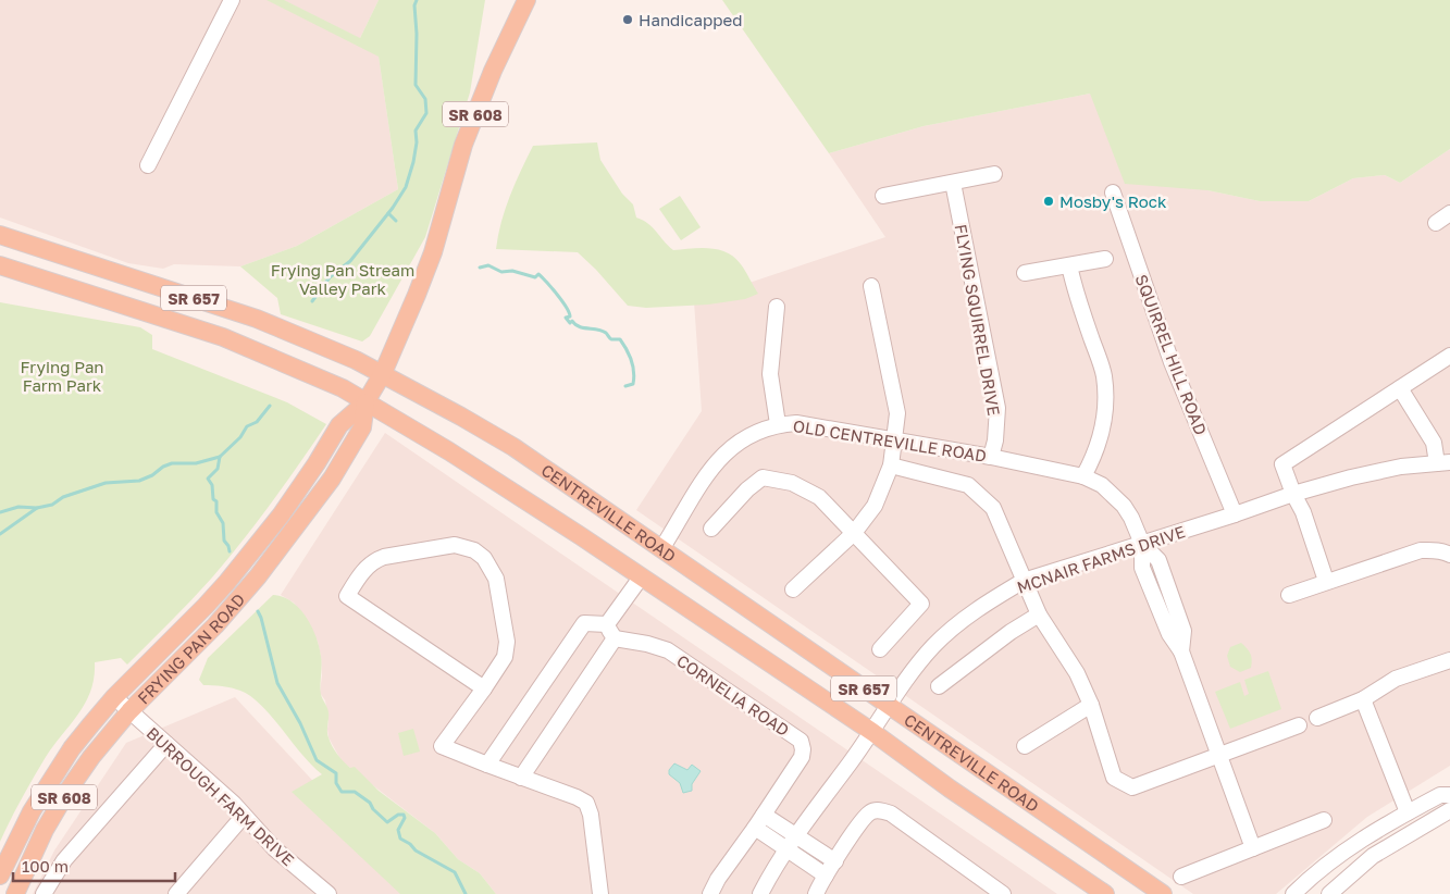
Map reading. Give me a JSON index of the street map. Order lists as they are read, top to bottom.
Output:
{
  "streets": {
    "main road": [
      "SR 608",
      "SR 657",
      "CENTREVILLE ROAD",
      "FRYING PAN ROAD"
    ],
    "street": [
      "FLYING SQUIRREL DRIVE",
      "SQUIRREL HILL ROAD",
      "OLD CENTREVILLE ROAD",
      "MCNAIR FARMS DRIVE",
      "CORNELIA ROAD",
      "BURROUGH FARM DRIVE"
    ]
  },
  "crossings": [
    ["FLYING SQUIRREL DRIVE", "OLD CENTREVILLE ROAD"],
    ["SQUIRREL HILL ROAD", "MCNAIR FARMS DRIVE"],
    ["OLD CENTREVILLE ROAD", "CENTREVILLE ROAD"],
    ["OLD CENTREVILLE ROAD", "MCNAIR FARMS DRIVE"],
    ["CENTREVILLE ROAD", "MCNAIR FARMS DRIVE"],
    ["CENTREVILLE ROAD", "FRYING PAN ROAD"],
    ["FRYING PAN ROAD", "BURROUGH FARM DRIVE"]
  ],
  "parks": ["Frying Pan Stream Valley Park", "Frying Pan Farm Park"],
  "places": ["Handicapped", "Mosby's Rock"],
  "scale_bar": "100 m"
}
